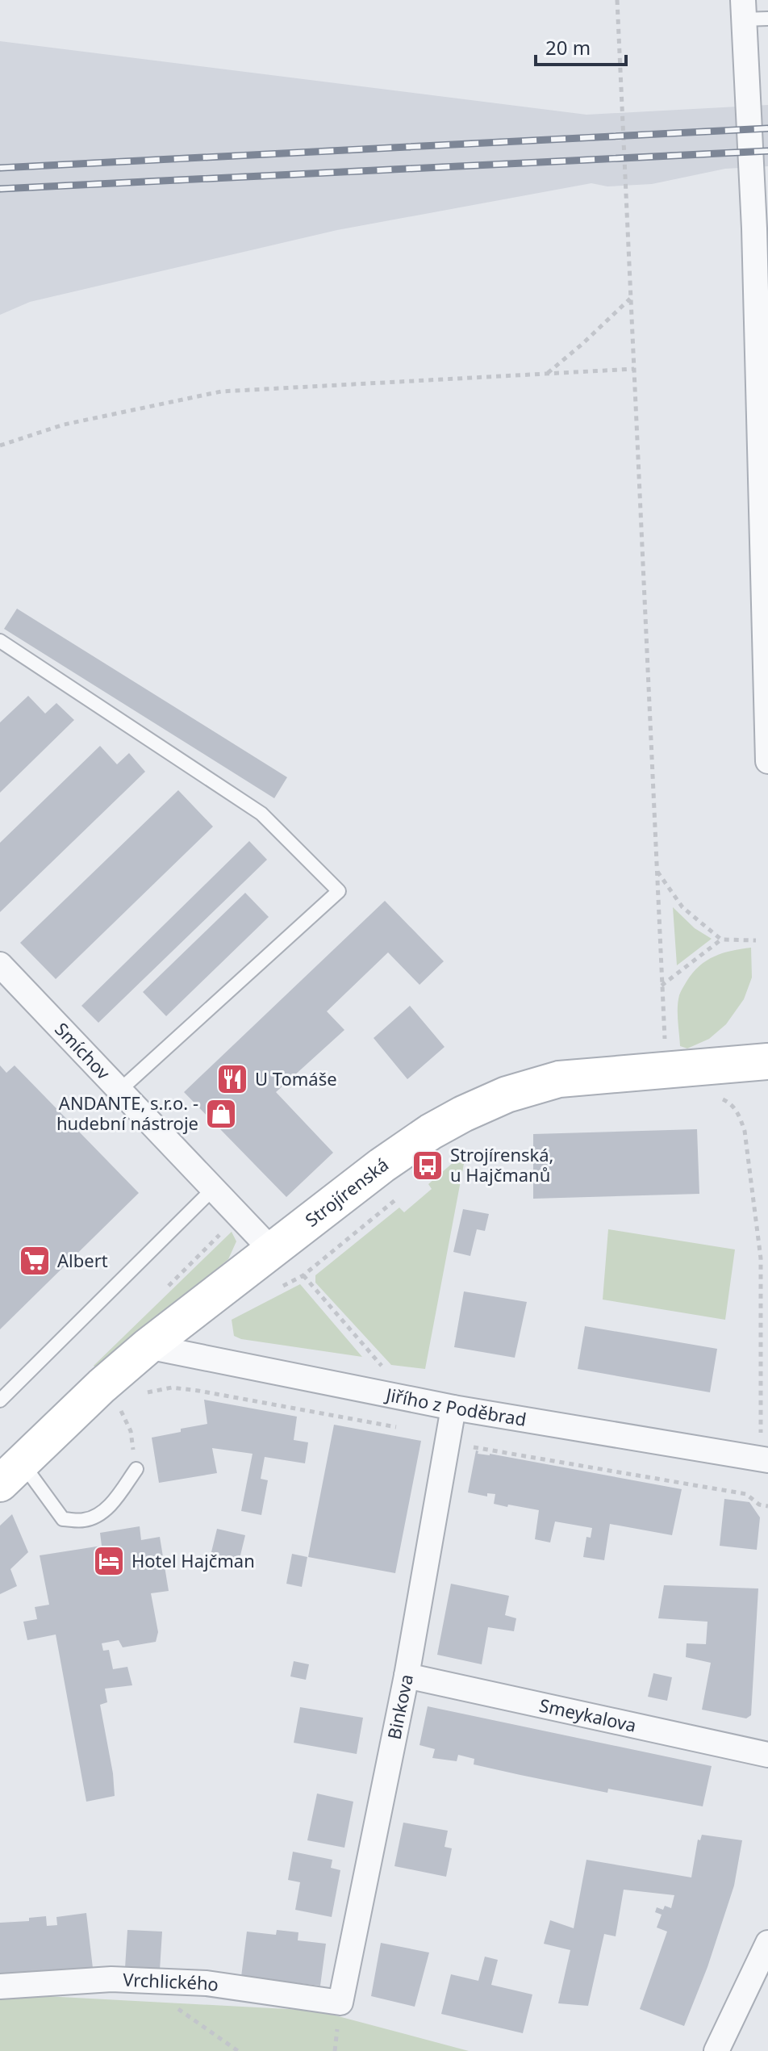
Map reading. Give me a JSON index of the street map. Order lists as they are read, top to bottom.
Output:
{
  "streets": {
    "street": [
      "Smíchov",
      "Strojírenská",
      "Jiřího z Poděbrad",
      "Binkova",
      "Smeykalova",
      "Vrchlického"
    ]
  },
  "crossings": [
    ["Smíchov", "Strojírenská"],
    ["Strojírenská", "Jiřího z Poděbrad"],
    ["Jiřího z Poděbrad", "Binkova"],
    ["Binkova", "Smeykalova"],
    ["Binkova", "Vrchlického"]
  ],
  "places": {
    "restaurant": ["U Tomáše"],
    "shop": ["ANDANTE, s.r.o. - hudební nástroje"],
    "bus stop": ["Strojírenská, u Hajčmanů"],
    "supermarket": ["Albert"],
    "hotel": ["Hotel Hajčman"]
  },
  "scale_bar": "20 m"
}
